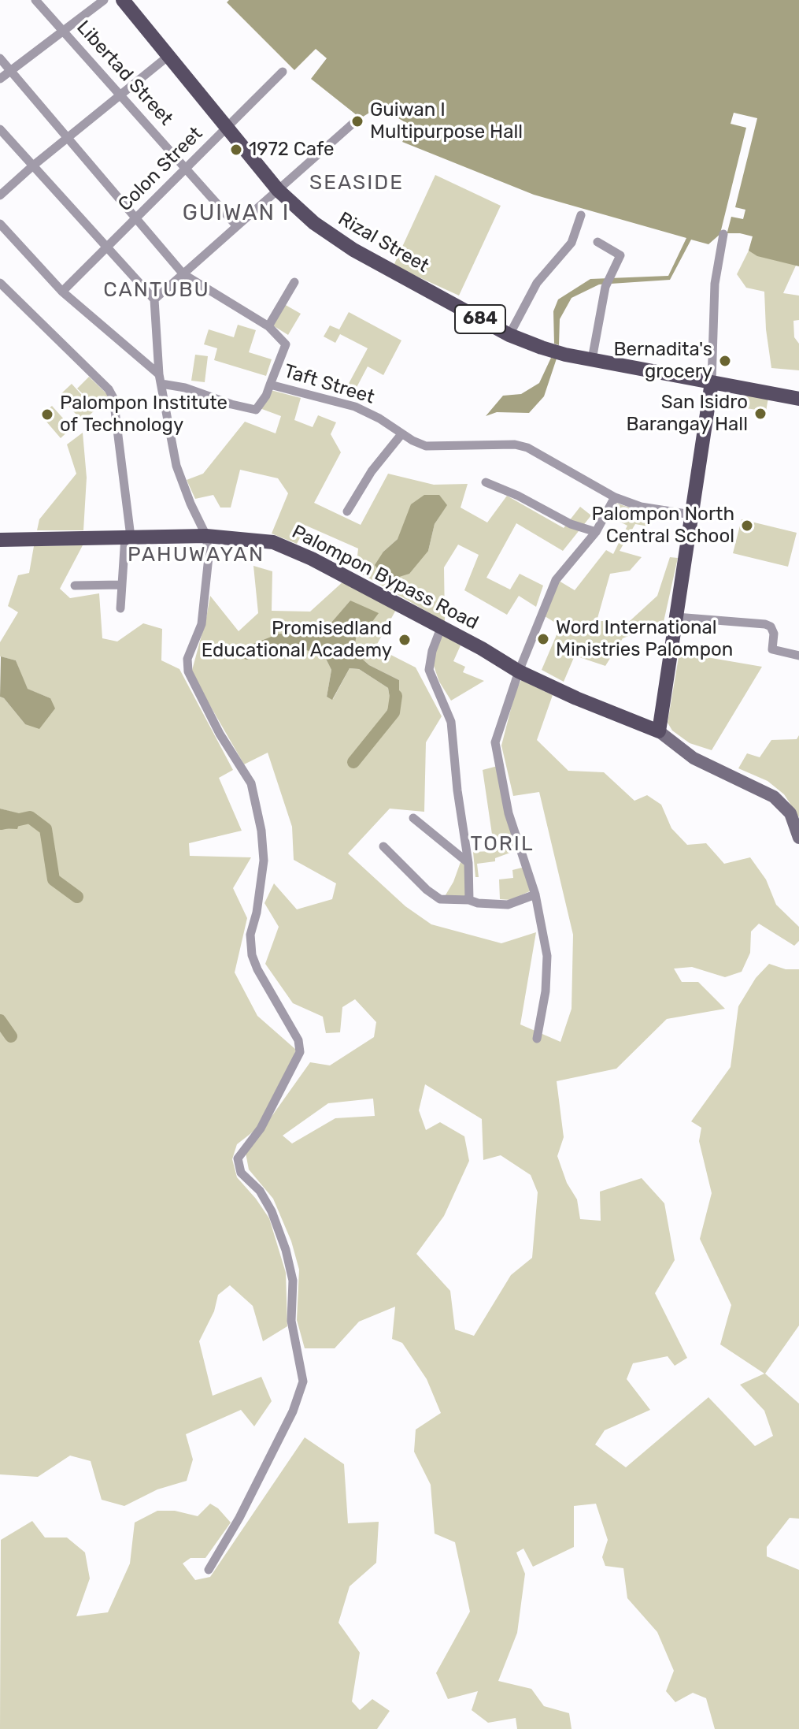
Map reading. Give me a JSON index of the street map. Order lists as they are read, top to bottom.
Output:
{
  "streets": {
    "main road": ["Rizal Street", "684", "Palompon Bypass Road"],
    "street": ["Libertad Street", "Colon Street", "Taft Street"]
  },
  "crossings": [
    ["Libertad Street", "Colon Street"],
    ["Colon Street", "Rizal Street"],
    ["Colon Street", "Taft Street"],
    ["Rizal Street", "684"]
  ],
  "districts": [
    "SEASIDE",
    "GUIWAN I",
    "CANTUBU",
    "PAHUWAYAN",
    "TORIL"
  ],
  "places": [
    "Guiwan I Multipurpose Hall",
    "1972 Cafe",
    "Bernadita's grocery",
    "San Isidro Barangay Hall",
    "Palompon Institute of Technology",
    "Palompon North Central School",
    "Word International Ministries Palompon",
    "Promisedland Educational Academy"
  ]
}
